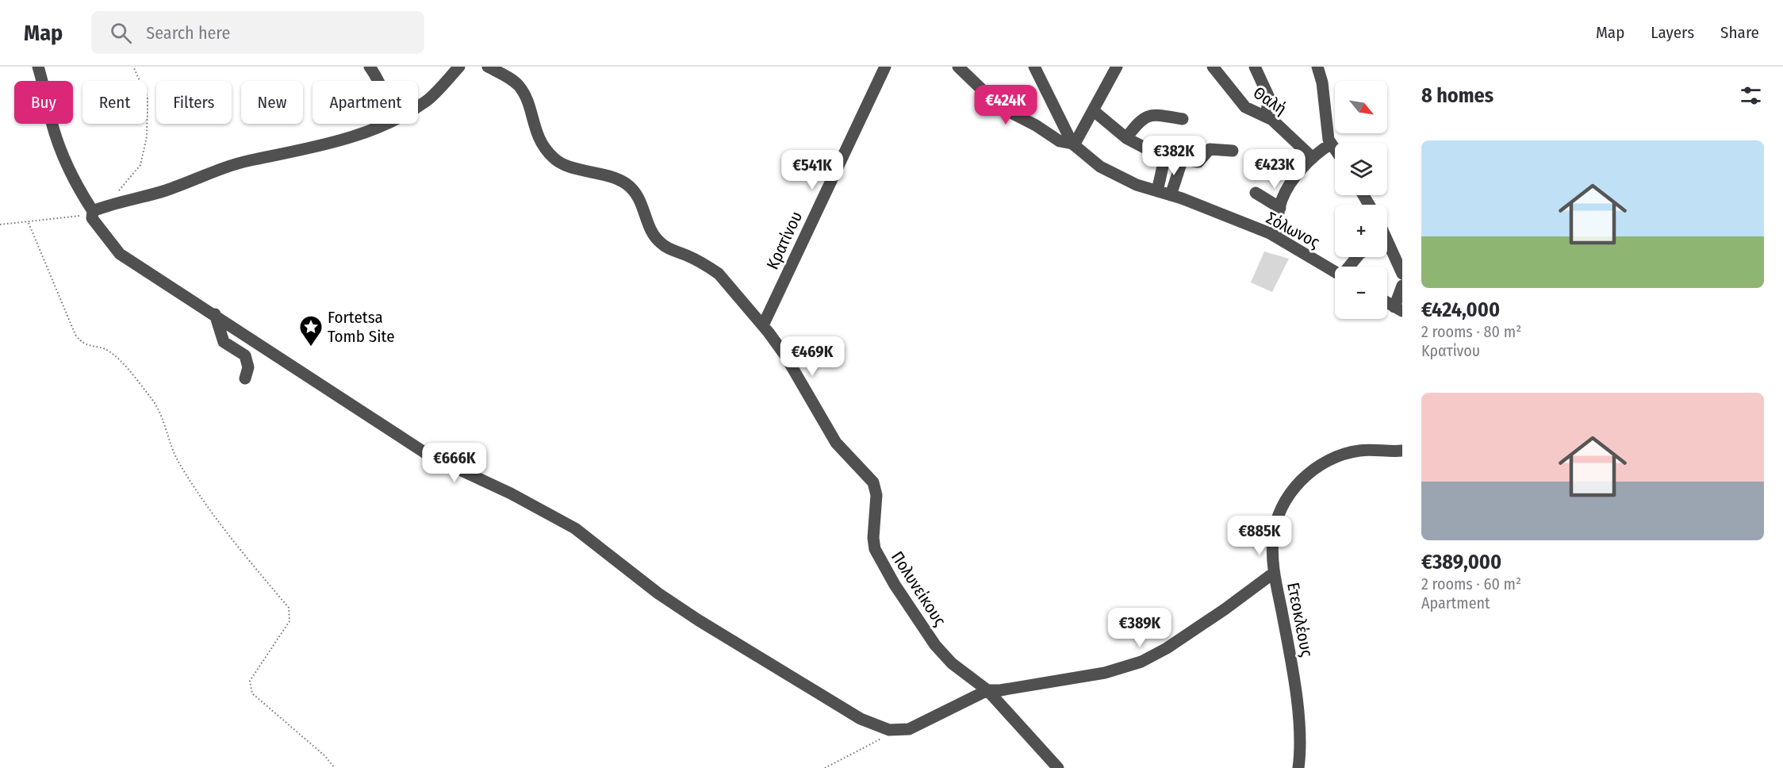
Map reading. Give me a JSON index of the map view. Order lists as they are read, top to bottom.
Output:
{
  "streets": {
    "street": [
      "Θαλή",
      "Σόλωνος",
      "Κρατίνου",
      "Πολυνείκους",
      "Ετεοκλέους"
    ]
  },
  "crossings": [
    ["Κρατίνου", "Πολυνείκους"]
  ],
  "places": {
    "place": ["Fortetsa Tomb Site"]
  },
  "north": "bottom right",
  "page": {
    "header": "Map",
    "search": "Search here",
    "nav": ["Map", "Layers", "Share"],
    "heading": "8 homes",
    "map_buttons": ["+", "−"],
    "chip": [
      "Buy",
      "Rent",
      "Filters",
      "New",
      "Apartment"
    ],
    "price": [
      "€424K",
      "€382K",
      "€423K",
      "€541K",
      "€469K",
      "€666K",
      "€885K",
      "€389K"
    ],
    "list": [
      {
        "name": "€424,000",
        "note": "2 rooms · 80 m² · Κρατίνου"
      },
      {
        "name": "€389,000",
        "note": "2 rooms · 60 m² · Apartment"
      }
    ]
  }
}
